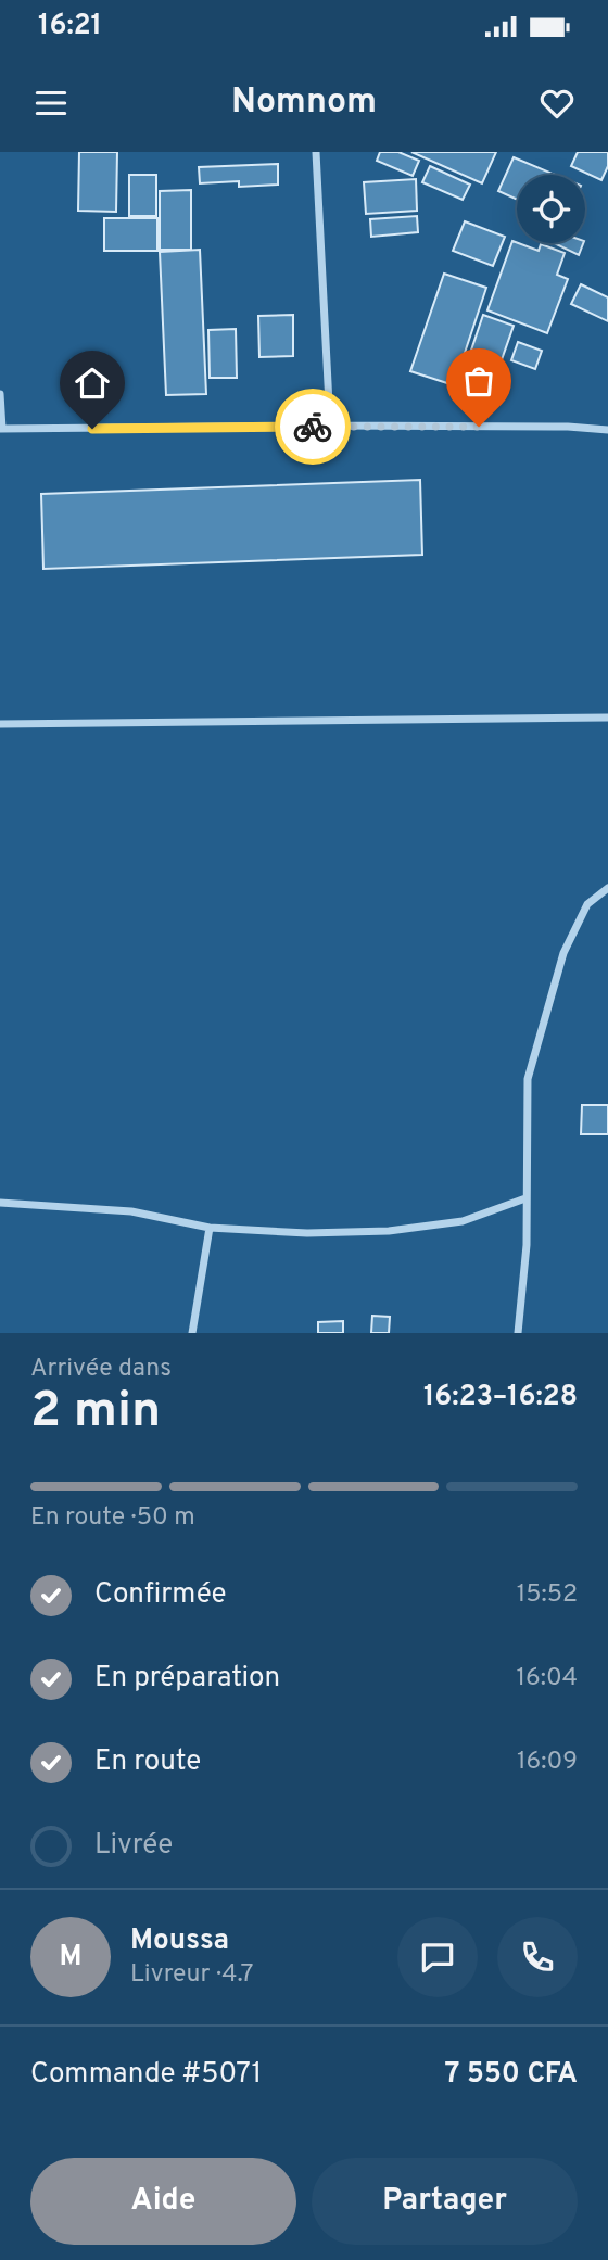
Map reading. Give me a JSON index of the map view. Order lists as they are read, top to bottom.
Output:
{
  "page": {
    "status": "16:21",
    "header": "Nomnom",
    "heading": ["2 min", "Arrivée dans", "16:23–16:28"],
    "panel": [
      "Moussa",
      "Livreur · 4.7",
      "Commande #5071",
      "7 550 CFA"
    ],
    "bar": "En route · 50 m",
    "list": [
      ["Confirmée", "15:52"],
      ["En préparation", "16:04"],
      ["En route", "16:09"],
      "Livrée"
    ],
    "round": "M",
    "buttons": ["Aide", "Partager"]
  }
}
